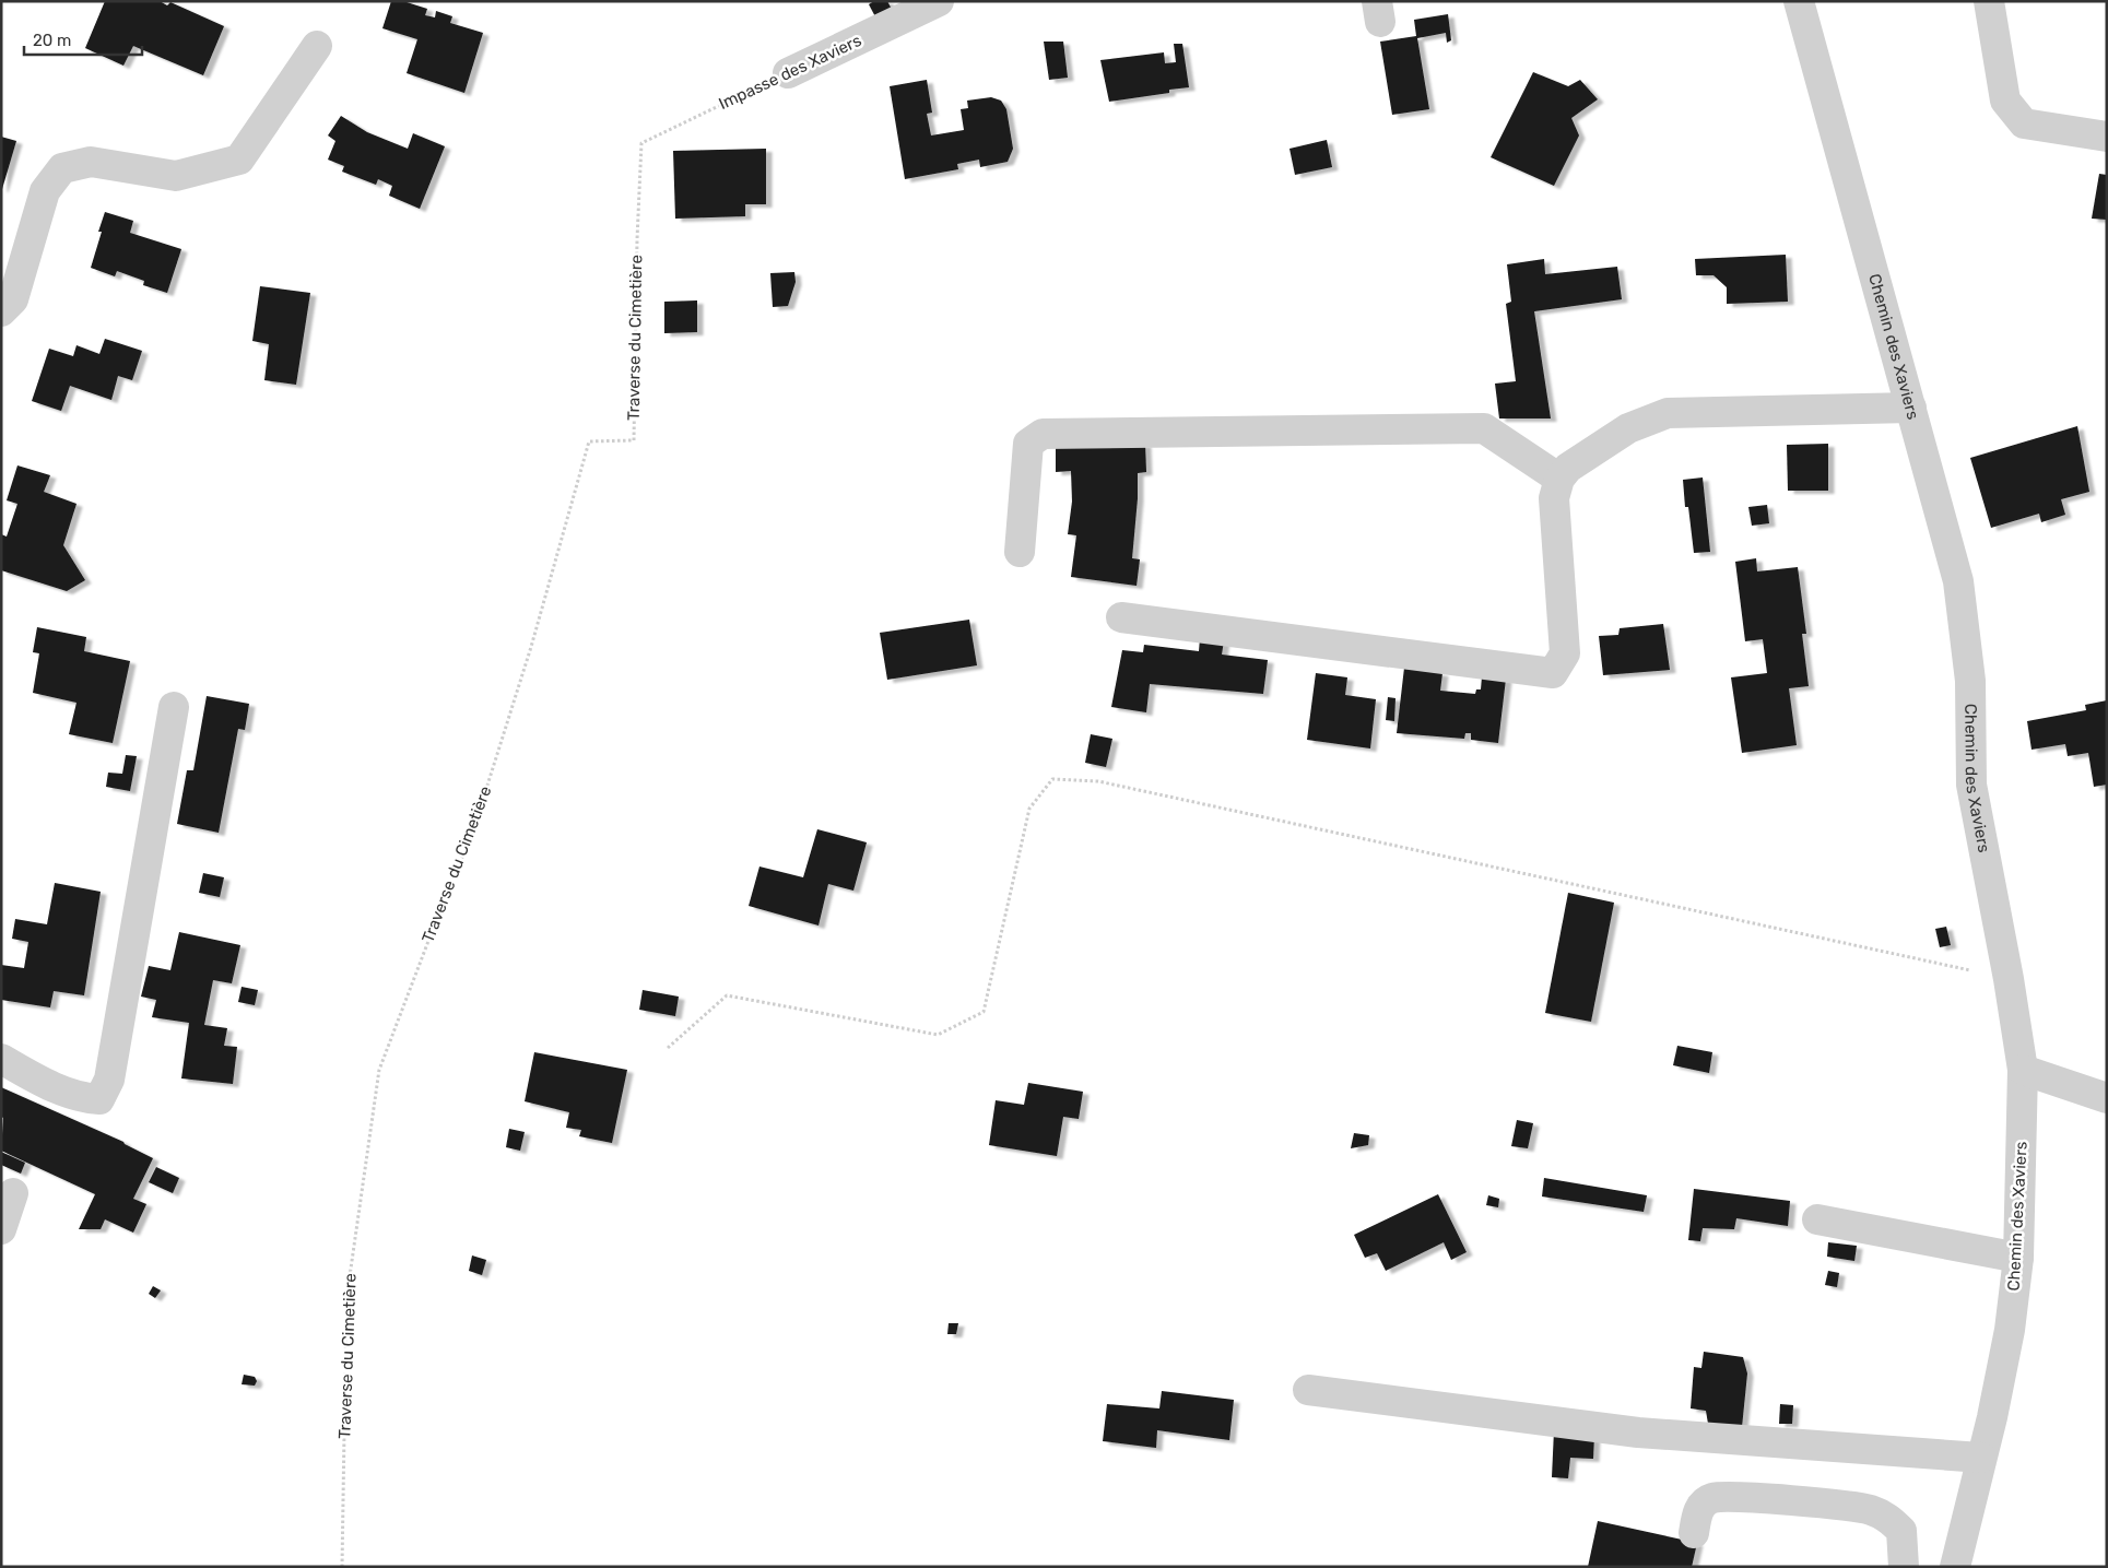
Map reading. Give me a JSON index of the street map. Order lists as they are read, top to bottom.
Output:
{
  "streets": {
    "street": ["Impasse des Xaviers", "Chemin des Xaviers"],
    "path": ["Traverse du Cimetière"]
  },
  "crossings": [
    ["Impasse des Xaviers", "Traverse du Cimetière"]
  ],
  "scale_bar": "20 m"
}
